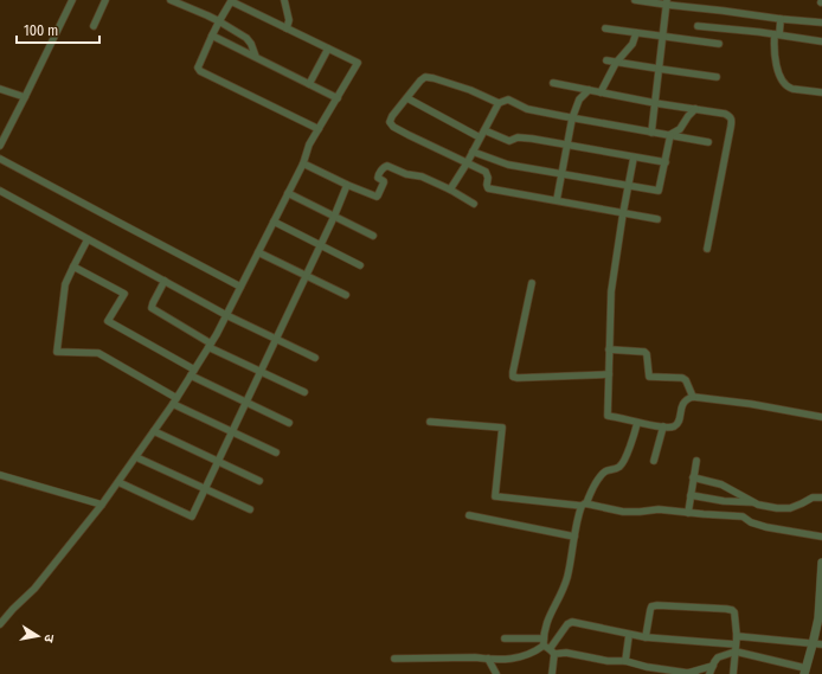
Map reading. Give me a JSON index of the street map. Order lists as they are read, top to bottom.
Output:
{
  "scale_bar": "100 m",
  "north": "right"
}
